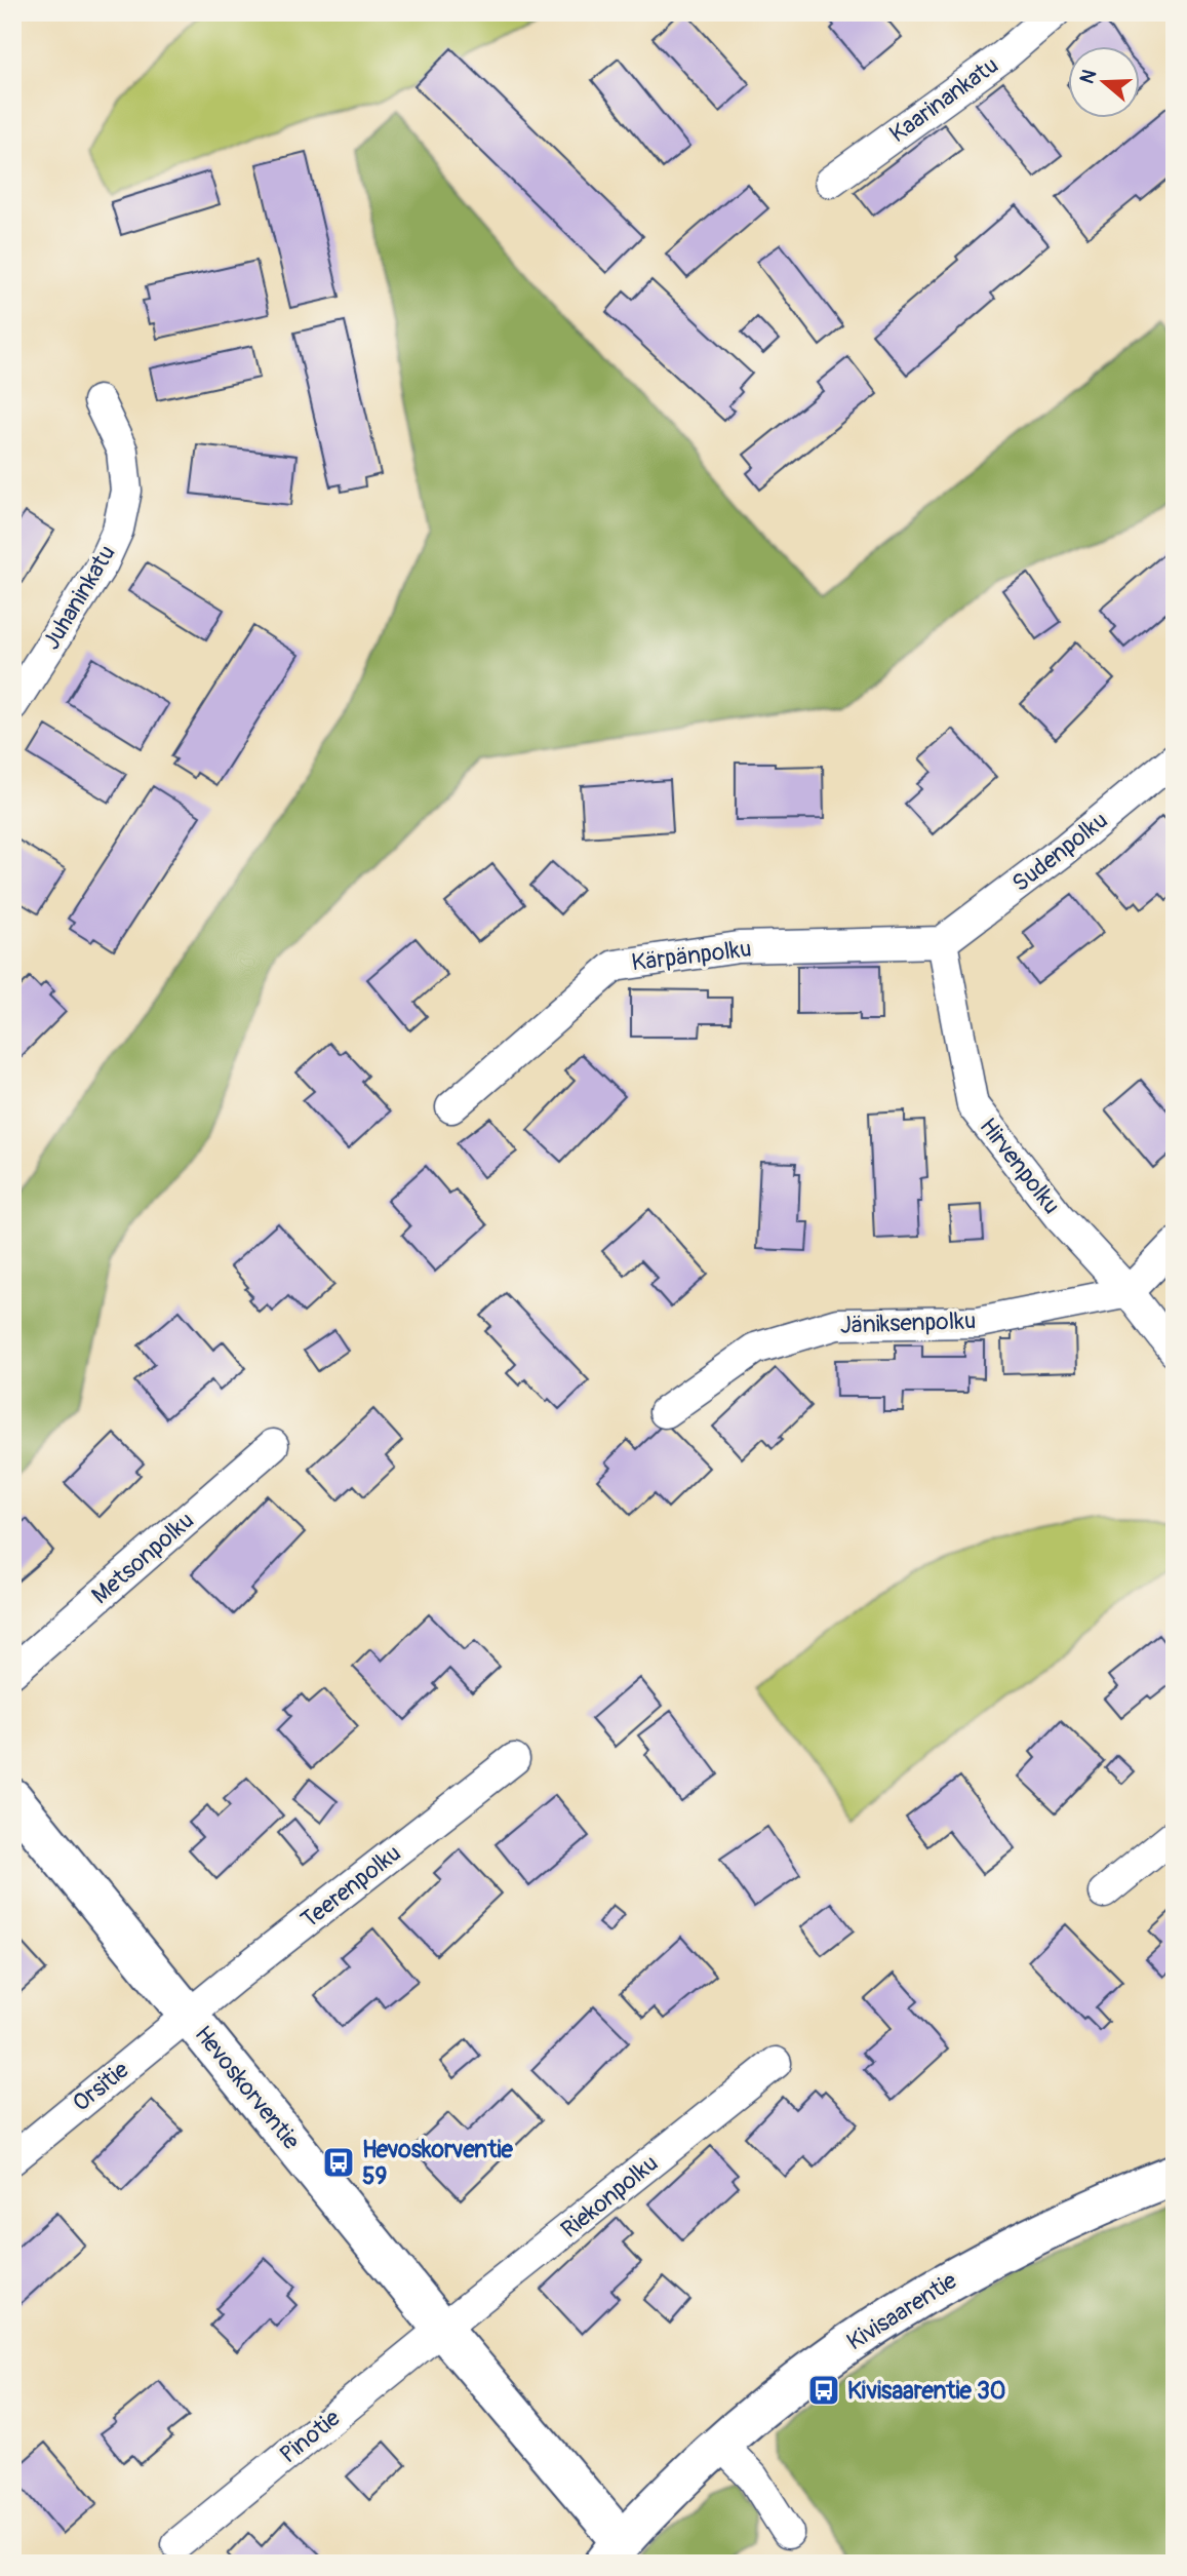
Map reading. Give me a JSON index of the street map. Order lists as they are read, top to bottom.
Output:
{
  "streets": {
    "street": [
      "Kaarinankatu",
      "Juhaninkatu",
      "Sudenpolku",
      "Kärpänpolku",
      "Hirvenpolku",
      "Jäniksenpolku",
      "Metsonpolku",
      "Teerenpolku",
      "Orsitie",
      "Hevoskorventie",
      "Riekonpolku",
      "Kivisaarentie",
      "Pinotie"
    ]
  },
  "crossings": [
    ["Sudenpolku", "Kärpänpolku"],
    ["Sudenpolku", "Hirvenpolku"],
    ["Kärpänpolku", "Hirvenpolku"],
    ["Hirvenpolku", "Jäniksenpolku"],
    ["Teerenpolku", "Orsitie"],
    ["Teerenpolku", "Hevoskorventie"],
    ["Orsitie", "Hevoskorventie"],
    ["Hevoskorventie", "Riekonpolku"],
    ["Hevoskorventie", "Kivisaarentie"],
    ["Hevoskorventie", "Pinotie"],
    ["Riekonpolku", "Pinotie"]
  ],
  "places": {
    "bus stop": ["Hevoskorventie 59", "Kivisaarentie 30"]
  },
  "north": "left"
}
